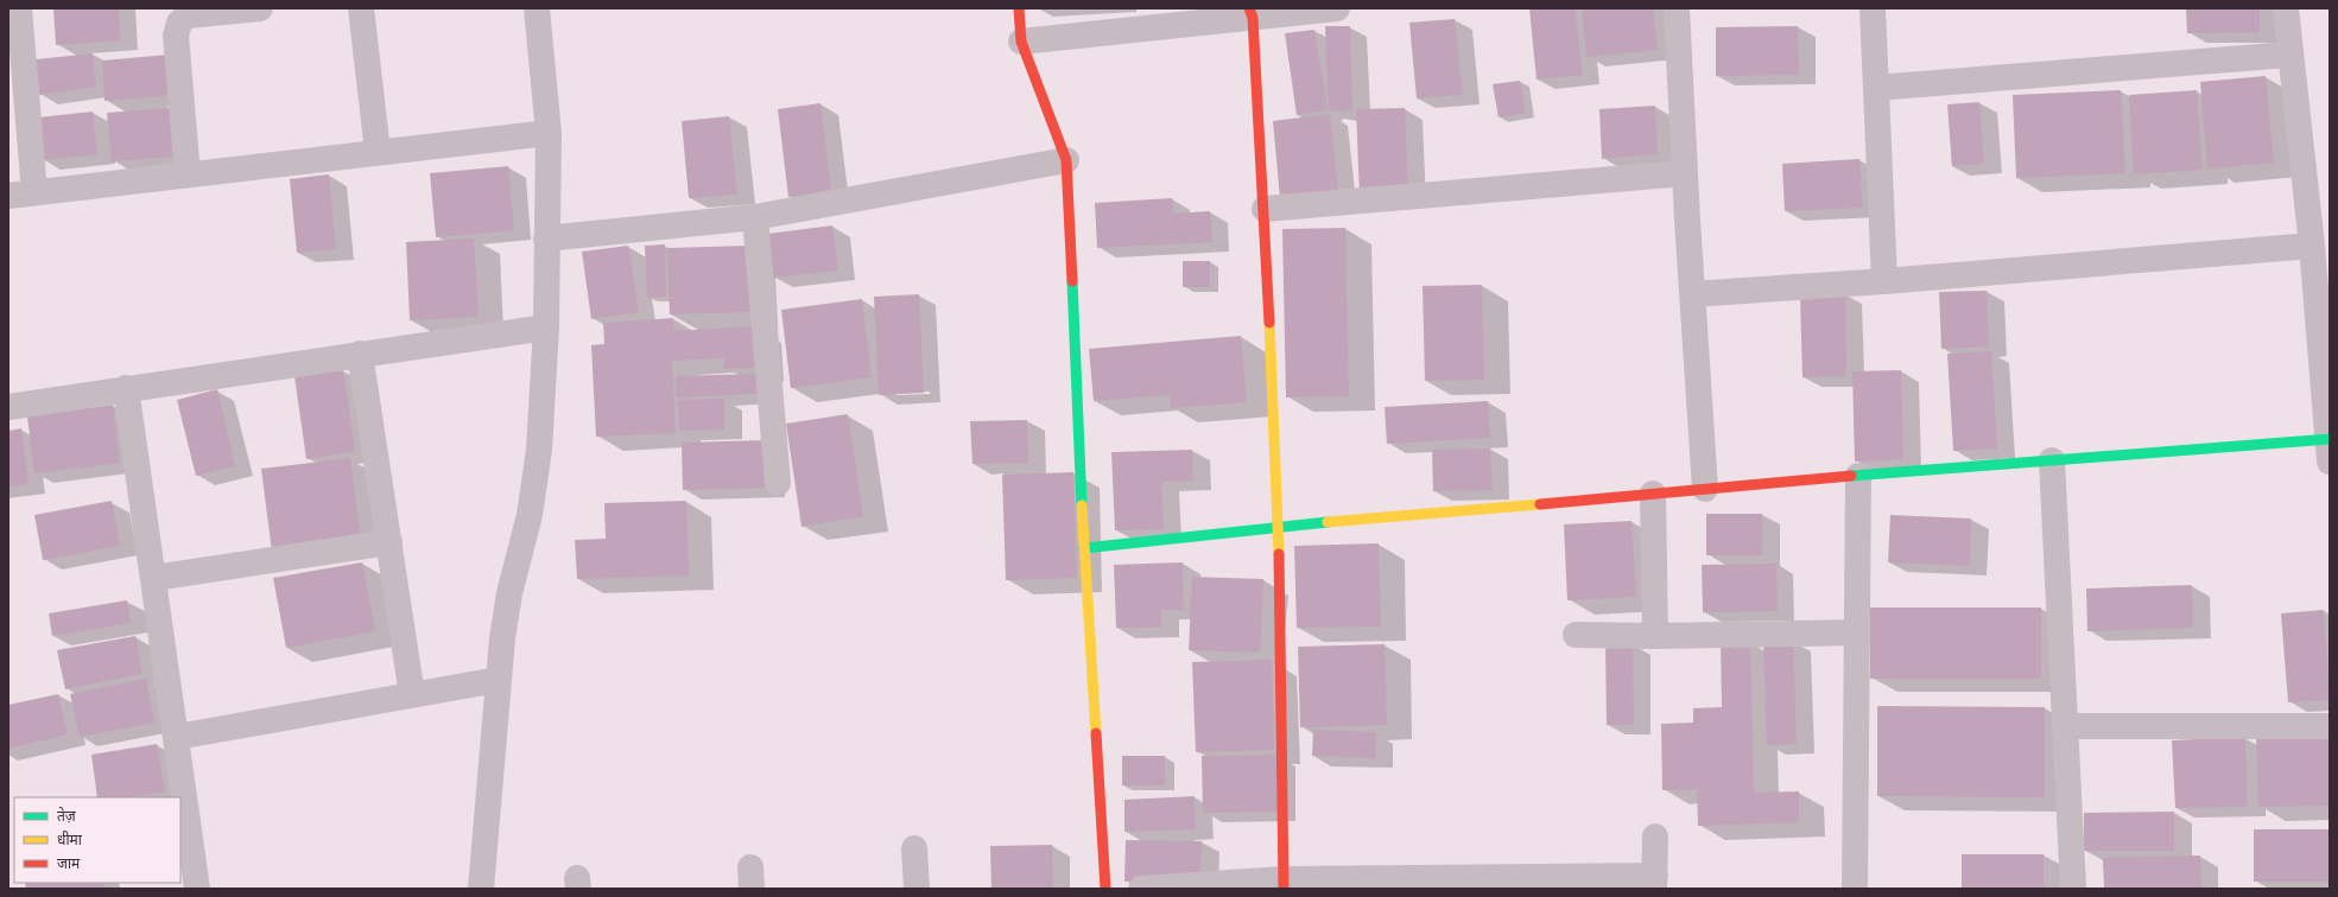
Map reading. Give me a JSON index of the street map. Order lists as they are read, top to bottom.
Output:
{
  "legend": ["तेज़", "धीमा", "जाम"]
}
